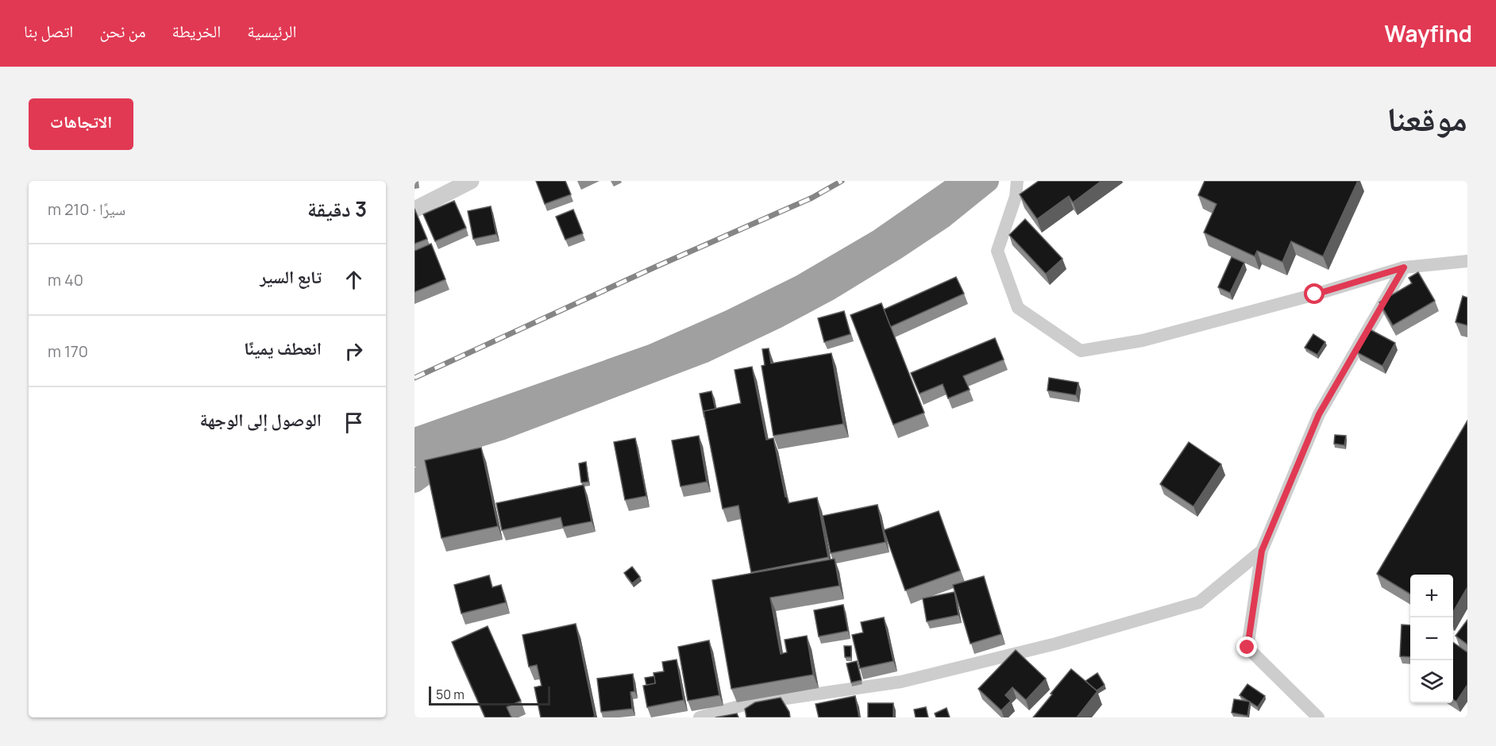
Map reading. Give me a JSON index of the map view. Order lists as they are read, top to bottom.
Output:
{
  "scale_bar": "50 m",
  "page": {
    "header": "Wayfind",
    "nav": [
      "الرئيسية",
      "الخريطة",
      "من نحن",
      "اتصل بنا"
    ],
    "title": "موقعنا",
    "buttons": "الاتجاهات",
    "heading": ["3 دقيقة", "سيرًا · 210 m"],
    "list": [
      ["تابع السير", "40 m"],
      ["انعطف يمينًا", "170 m"],
      "الوصول إلى الوجهة"
    ],
    "map_buttons": ["+", "−"],
    "scale": "50 m"
  }
}
